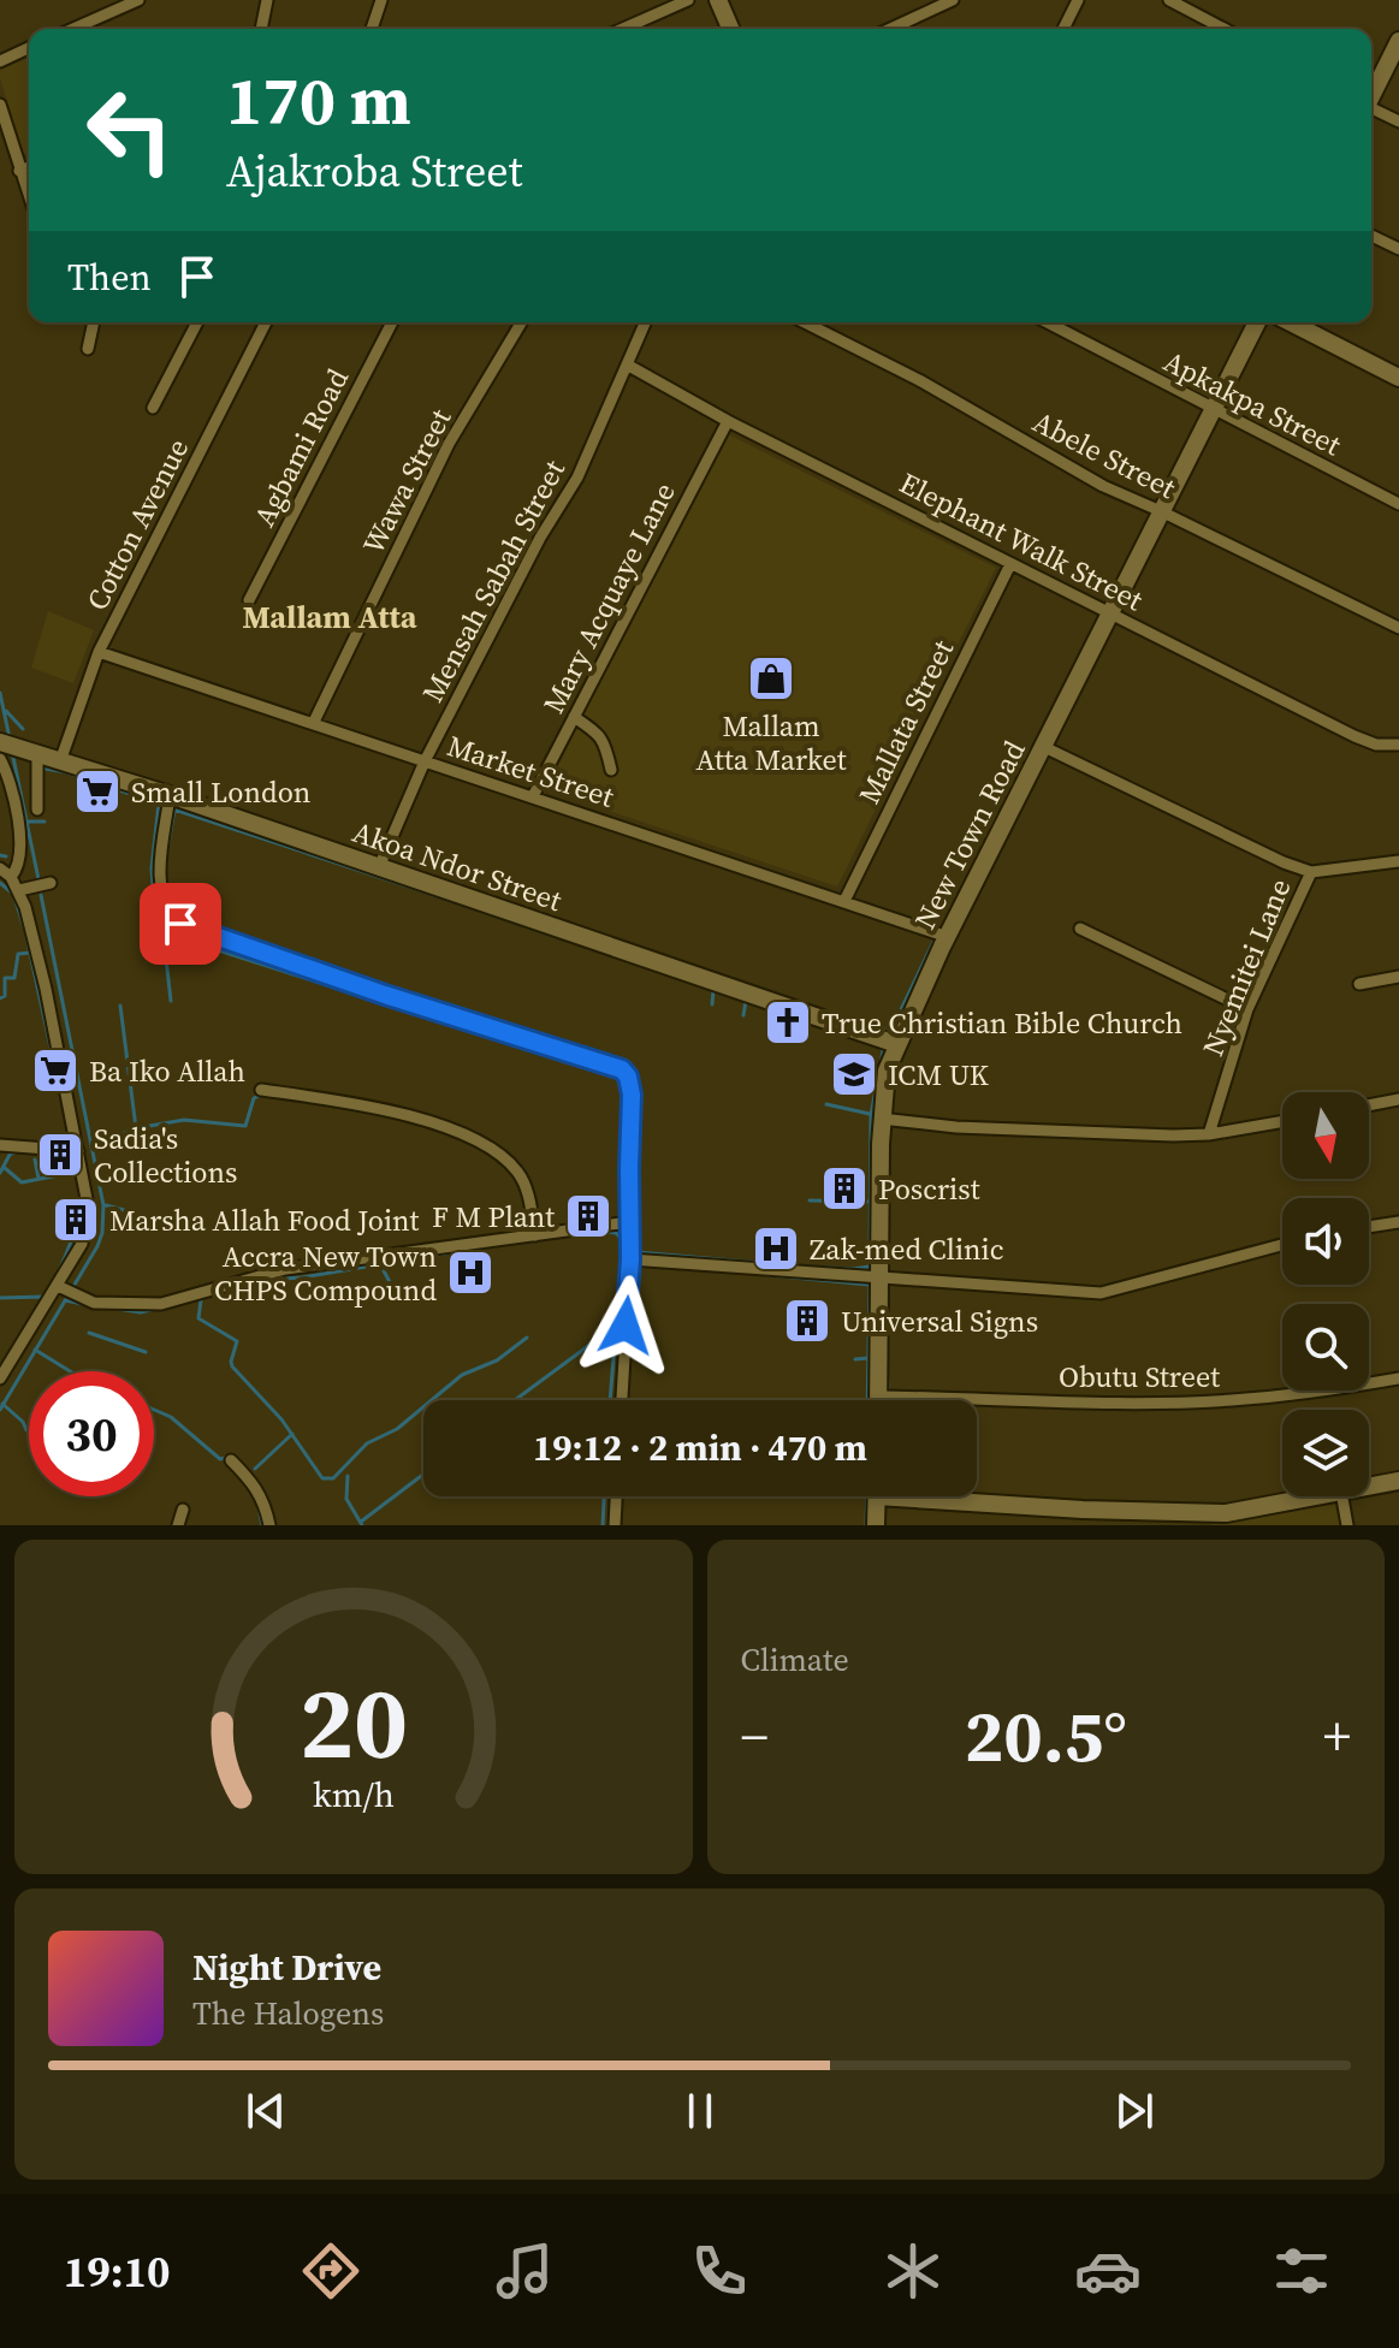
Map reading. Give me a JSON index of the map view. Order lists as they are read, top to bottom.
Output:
{
  "streets": {
    "street": [
      "Apkakpa Street",
      "Agbami Road",
      "Abele Street",
      "Wawa Street",
      "Cotton Avenue",
      "Elephant Walk Street",
      "Mensah Sabah Street",
      "Mary Acquaye Lane",
      "Mallata Street",
      "Market Street",
      "New Town Road",
      "Akoa Ndor Street",
      "Nyemitei Lane",
      "Obutu Street"
    ]
  },
  "crossings": [
    ["Apkakpa Street", "New Town Road"],
    ["Abele Street", "New Town Road"],
    ["Wawa Street", "Market Street"],
    ["Cotton Avenue", "Market Street"],
    ["Cotton Avenue", "Akoa Ndor Street"],
    ["Elephant Walk Street", "Mensah Sabah Street"],
    ["Elephant Walk Street", "Mary Acquaye Lane"],
    ["Elephant Walk Street", "Mallata Street"],
    ["Elephant Walk Street", "New Town Road"],
    ["Mensah Sabah Street", "Market Street"],
    ["Mensah Sabah Street", "Akoa Ndor Street"],
    ["Mary Acquaye Lane", "Market Street"],
    ["Mallata Street", "Market Street"],
    ["Market Street", "New Town Road"],
    ["New Town Road", "Akoa Ndor Street"],
    ["New Town Road", "Obutu Street"]
  ],
  "districts": ["Mallam Atta"],
  "places": {
    "shop": ["Mallam Atta Market"],
    "supermarket": ["Small London", "Ba Iko Allah"],
    "church": ["True Christian Bible Church"],
    "school or university": ["ICM UK"],
    "building": [
      "Sadia's Collections",
      "Poscrist",
      "F M Plant",
      "Marsha Allah Food Joint",
      "Universal Signs"
    ],
    "hospital": ["Zak-med Clinic", "Accra New Town CHPS Compound"]
  },
  "north": "bottom",
  "page": {
    "turn": ["170 m", "Ajakroba Street"],
    "then": "Then",
    "limit": "30",
    "trip": "19:12 · 2 min · 470 m",
    "tile": "Climate",
    "heat": ["−", "20.5°", "+"],
    "song": ["Night Drive", "The Halogens"],
    "tabs": "19:10",
    "gauge": ["20", "km/h"]
  }
}
